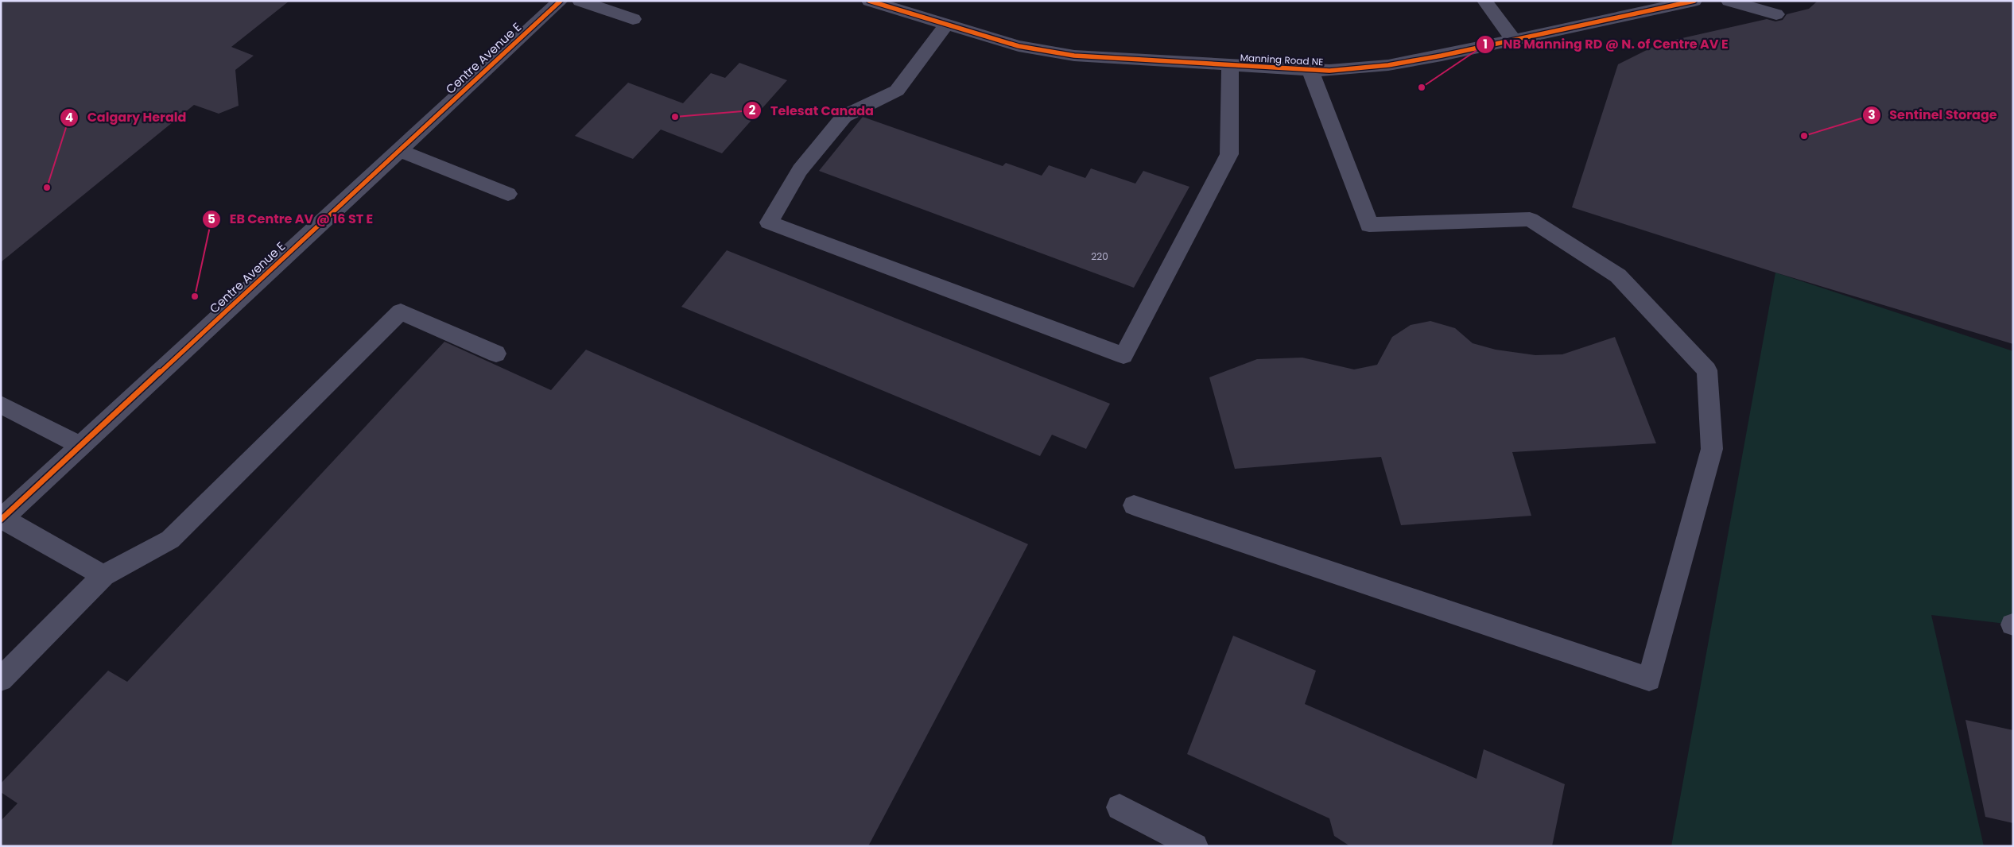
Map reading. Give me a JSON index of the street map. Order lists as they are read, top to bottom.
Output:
{
  "streets": {
    "street": ["Centre Avenue E", "Manning Road NE"]
  },
  "places": [
    "NB Manning RD @ N. of Centre AV E",
    "Telesat Canada",
    "Sentinel Storage",
    "Calgary Herald",
    "EB Centre AV @ 16 ST E"
  ],
  "house_numbers": ["220"]
}
